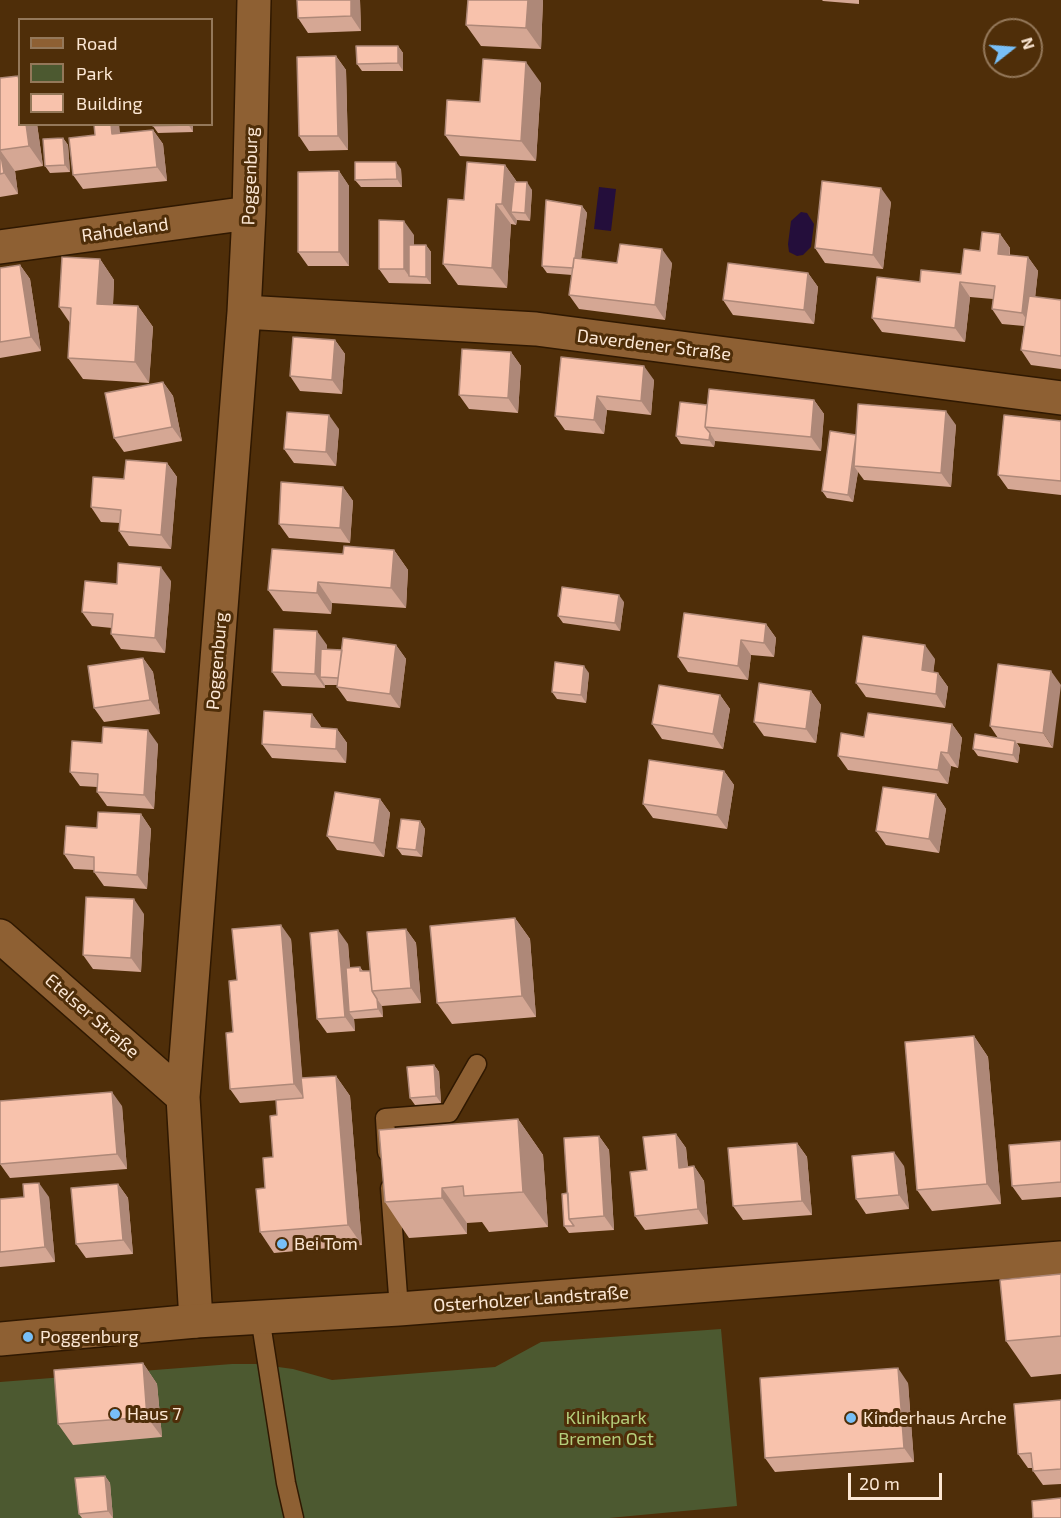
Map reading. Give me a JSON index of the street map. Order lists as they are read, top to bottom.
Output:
{
  "streets": {
    "street": [
      "Poggenburg",
      "Rahdeland",
      "Daverdener Straße",
      "Etelser Straße",
      "Osterholzer Landstraße"
    ]
  },
  "crossings": [
    ["Poggenburg", "Rahdeland"],
    ["Poggenburg", "Daverdener Straße"],
    ["Poggenburg", "Etelser Straße"],
    ["Poggenburg", "Osterholzer Landstraße"]
  ],
  "parks": ["Klinikpark Bremen Ost"],
  "places": [
    "Bei Tom",
    "Poggenburg",
    "Haus 7",
    "Kinderhaus Arche"
  ],
  "legend": ["Road", "Park", "Building"],
  "scale_bar": "20 m",
  "north": "right"
}
